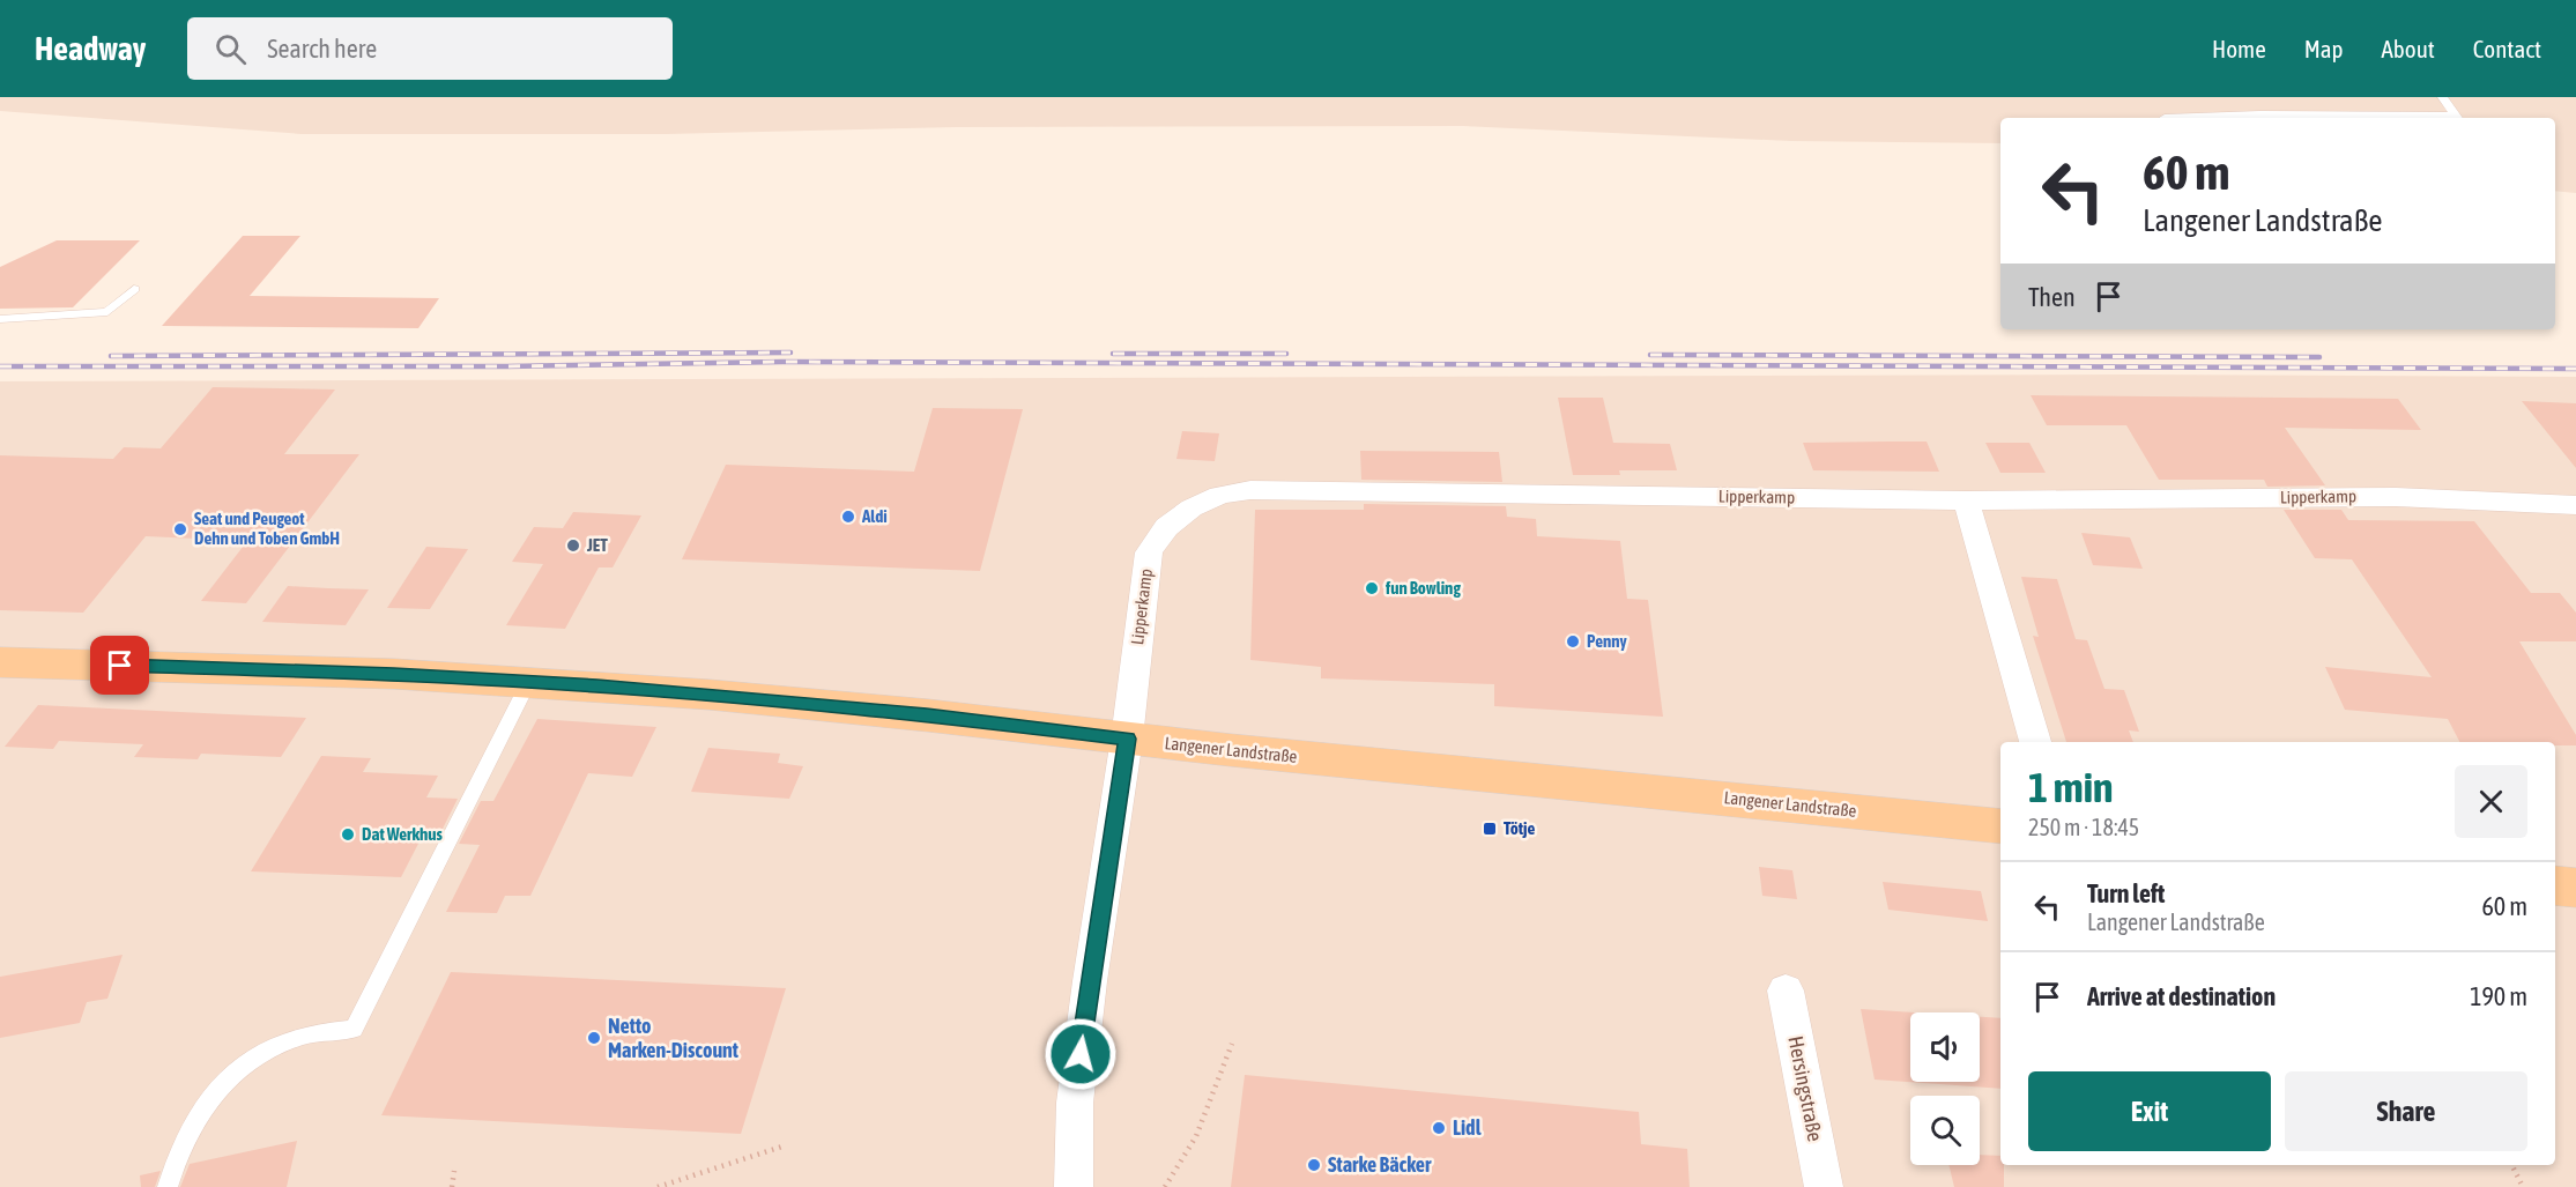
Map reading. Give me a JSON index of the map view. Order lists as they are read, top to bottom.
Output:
{
  "streets": {
    "main road": ["Langener Landstraße"],
    "street": ["Lipperkamp", "Hersingstraße"]
  },
  "crossings": [
    ["Lipperkamp", "Langener Landstraße"]
  ],
  "places": {
    "other": [
      "Aldi",
      "Seat und Peugeot Dehn und Toben GmbH",
      "JET",
      "fun Bowling",
      "Penny",
      "Dat Werkhus",
      "Netto Marken-Discount",
      "Lidl",
      "Starke Bäcker"
    ],
    "transit": ["Tötje"]
  },
  "page": {
    "header": "Headway",
    "search": "Search here",
    "nav": [
      "Home",
      "Map",
      "About",
      "Contact"
    ],
    "turn": ["60 m", "Langener Landstraße"],
    "then": "Then",
    "heading": ["1 min", "250 m · 18:45"],
    "list": [
      {
        "name": "Turn left",
        "note": "Langener Landstraße",
        "value": "60 m"
      },
      {
        "name": "Arrive at destination",
        "value": "190 m"
      }
    ],
    "buttons": ["Exit", "Share"]
  }
}
